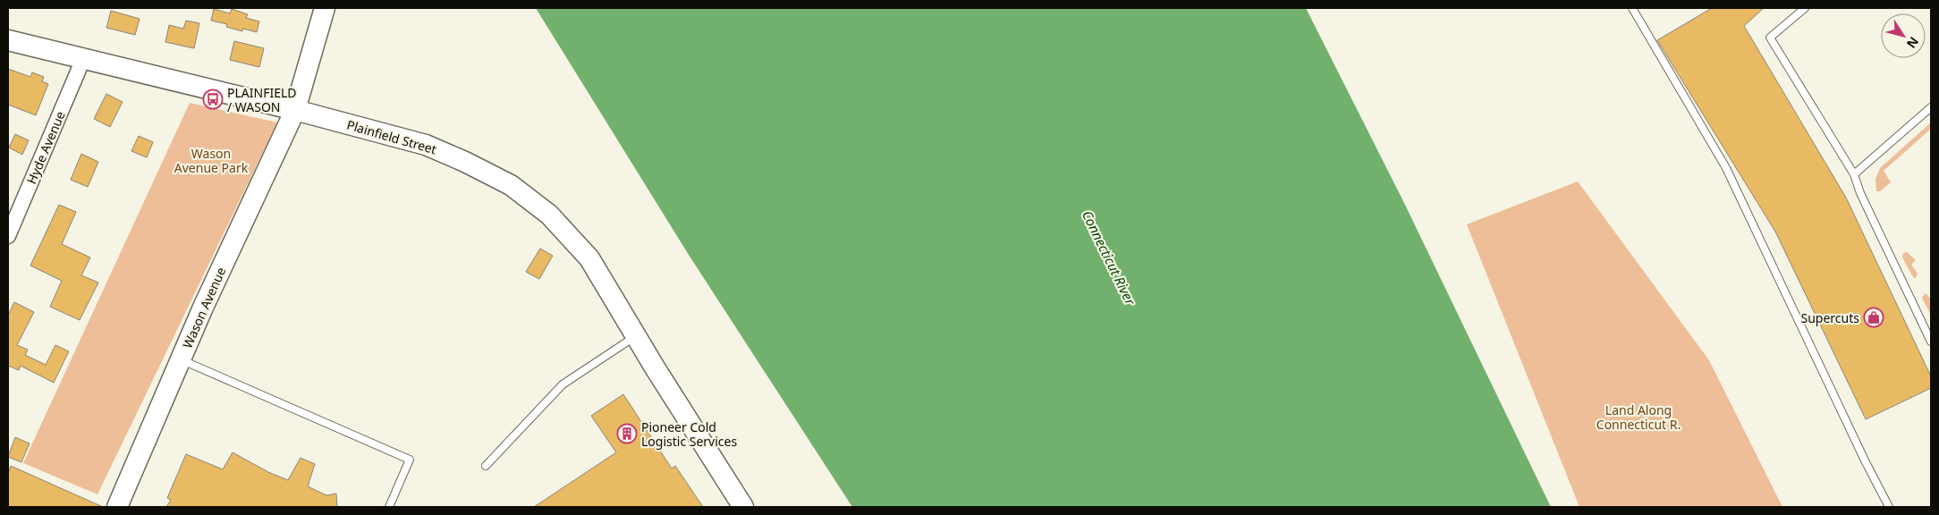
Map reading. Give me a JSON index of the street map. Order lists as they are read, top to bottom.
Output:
{
  "streets": {
    "street": ["Plainfield Street", "Hyde Avenue", "Wason Avenue"]
  },
  "crossings": [
    ["Plainfield Street", "Hyde Avenue"],
    ["Plainfield Street", "Wason Avenue"]
  ],
  "water": ["Connecticut River"],
  "parks": ["Wason Avenue Park", "Land Along Connecticut R."],
  "places": {
    "bus stop": ["PLAINFIELD / WASON"],
    "shop": ["Supercuts"],
    "building": ["Pioneer Cold Logistic Services"]
  },
  "north": "bottom right"
}
